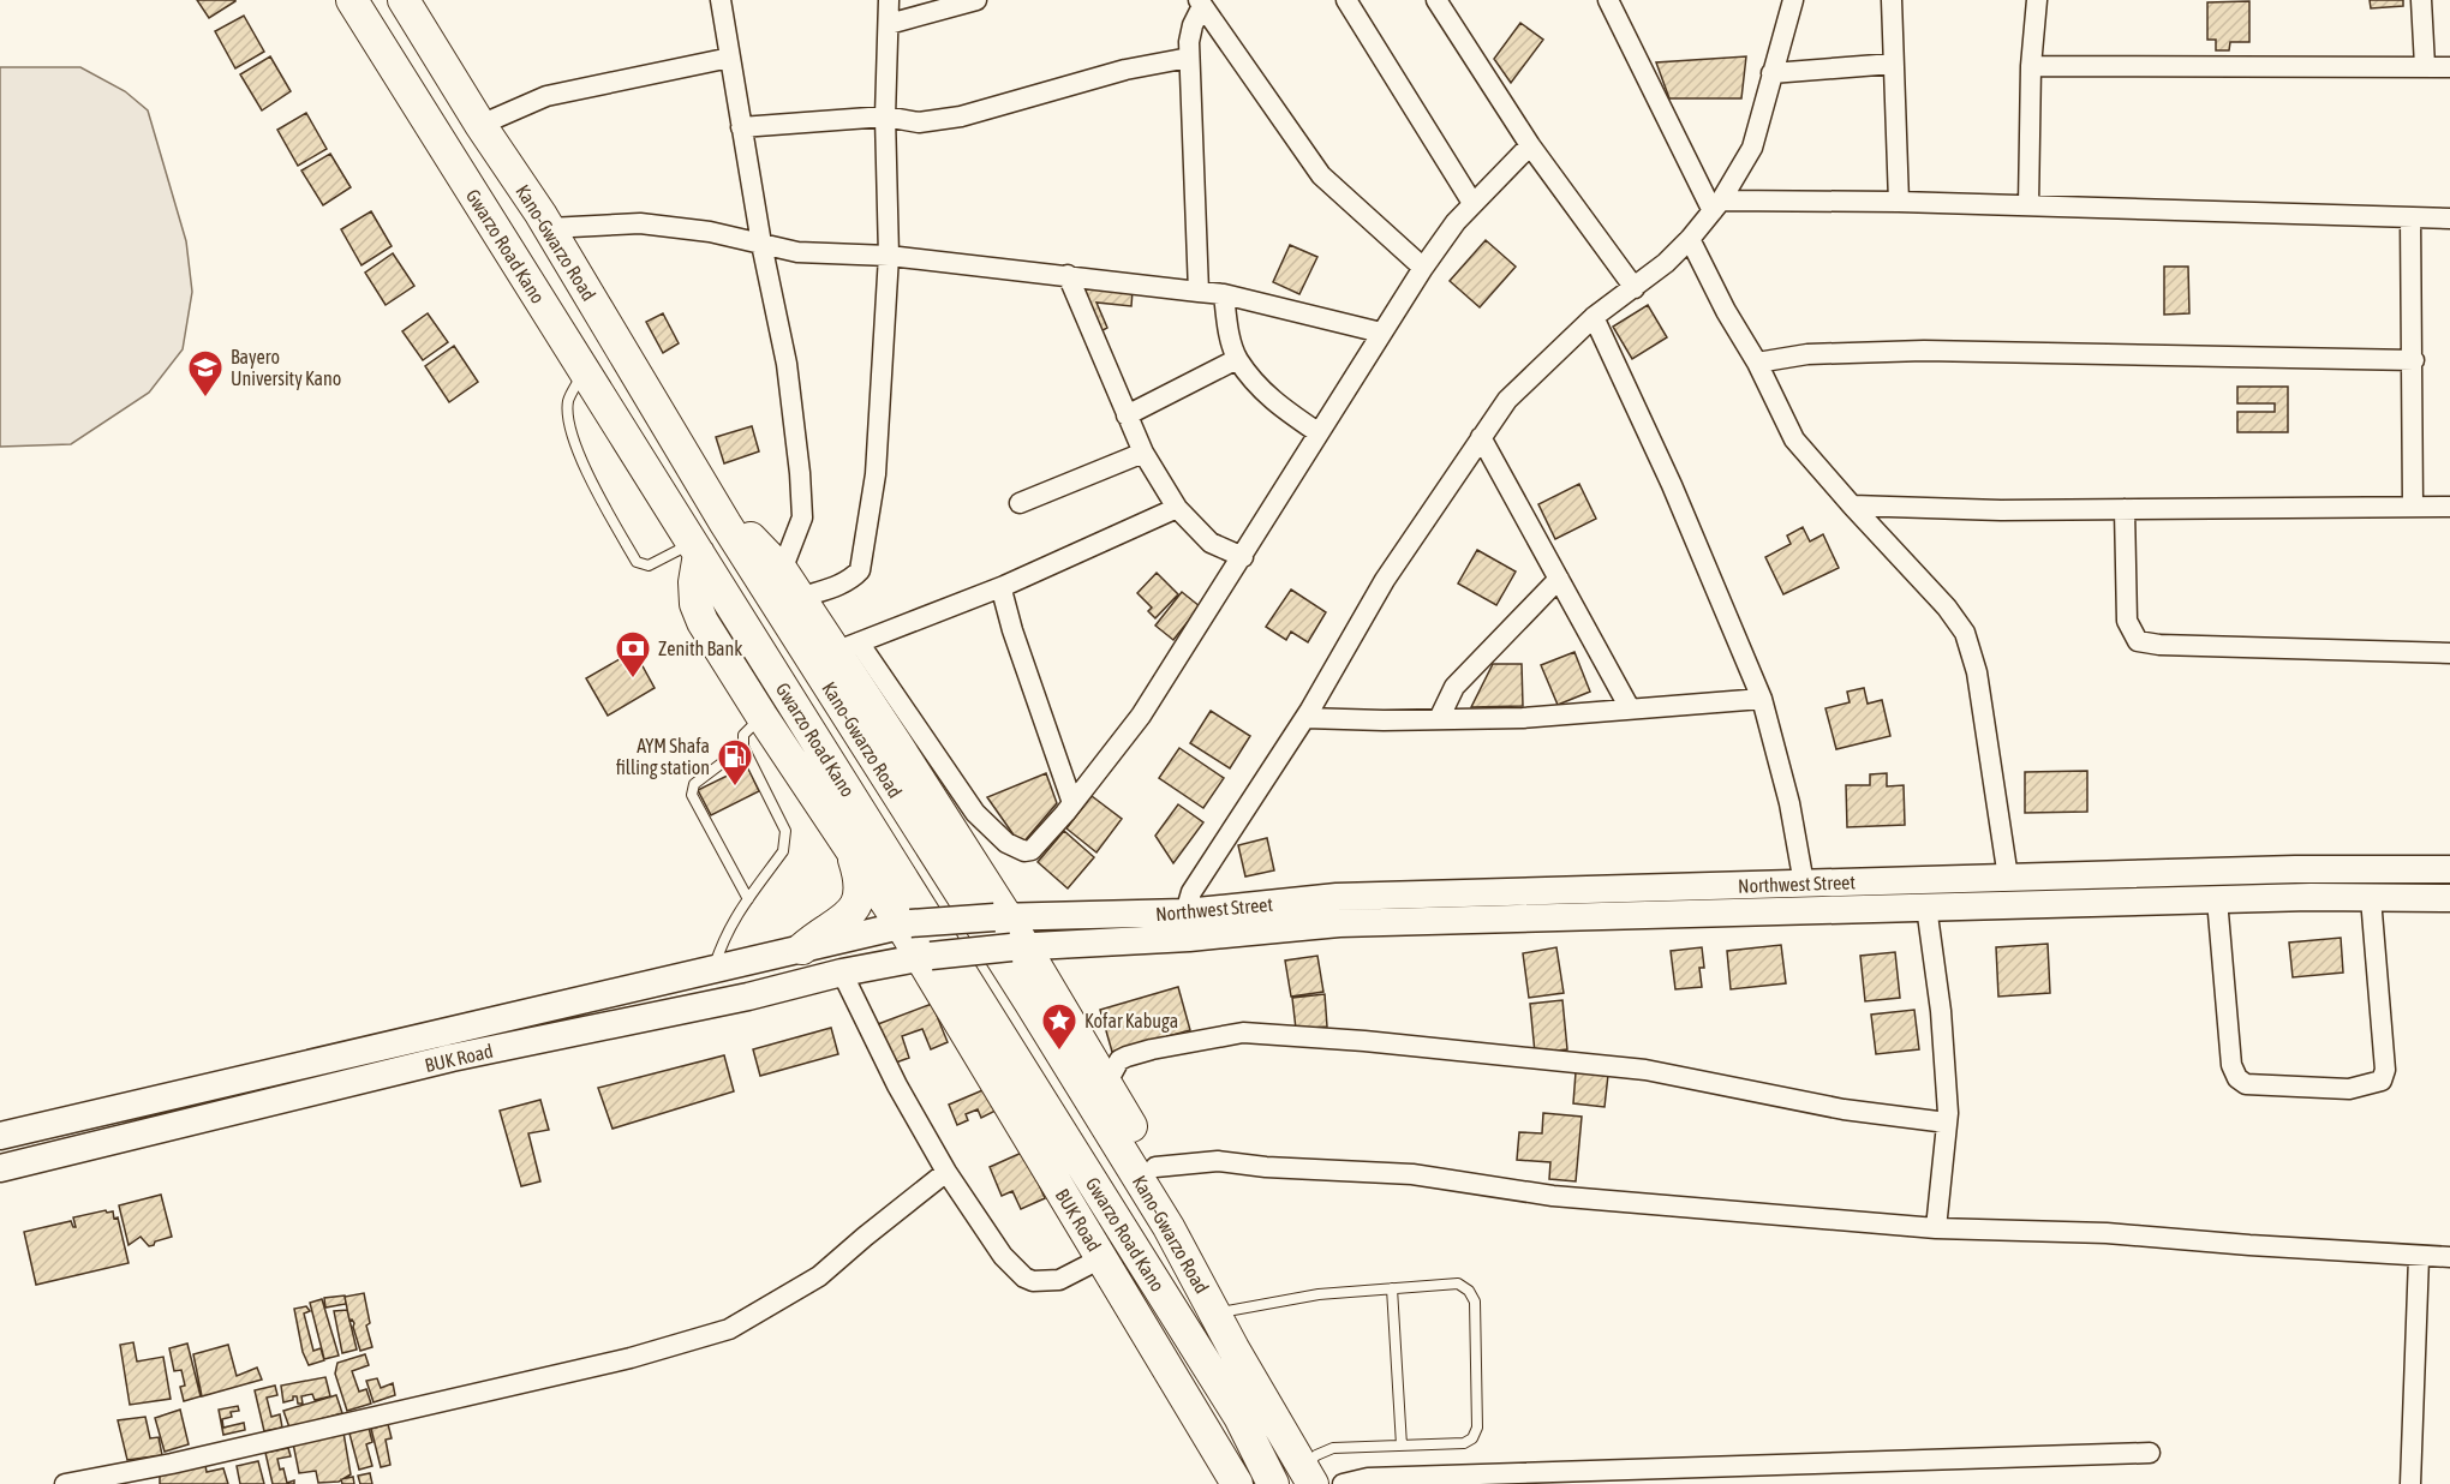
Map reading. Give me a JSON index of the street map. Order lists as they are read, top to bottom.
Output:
{
  "streets": {
    "main road": [
      "Kano-Gwarzo Road",
      "Gwarzo Road Kano",
      "Northwest Street",
      "BUK Road"
    ]
  },
  "crossings": [
    ["Gwarzo Road Kano", "BUK Road"]
  ],
  "places": {
    "school or university": ["Bayero University Kano"],
    "bank": ["Zenith Bank"],
    "fuel station": ["AYM Shafa filling station"],
    "place": ["Kofar Kabuga"]
  }
}
